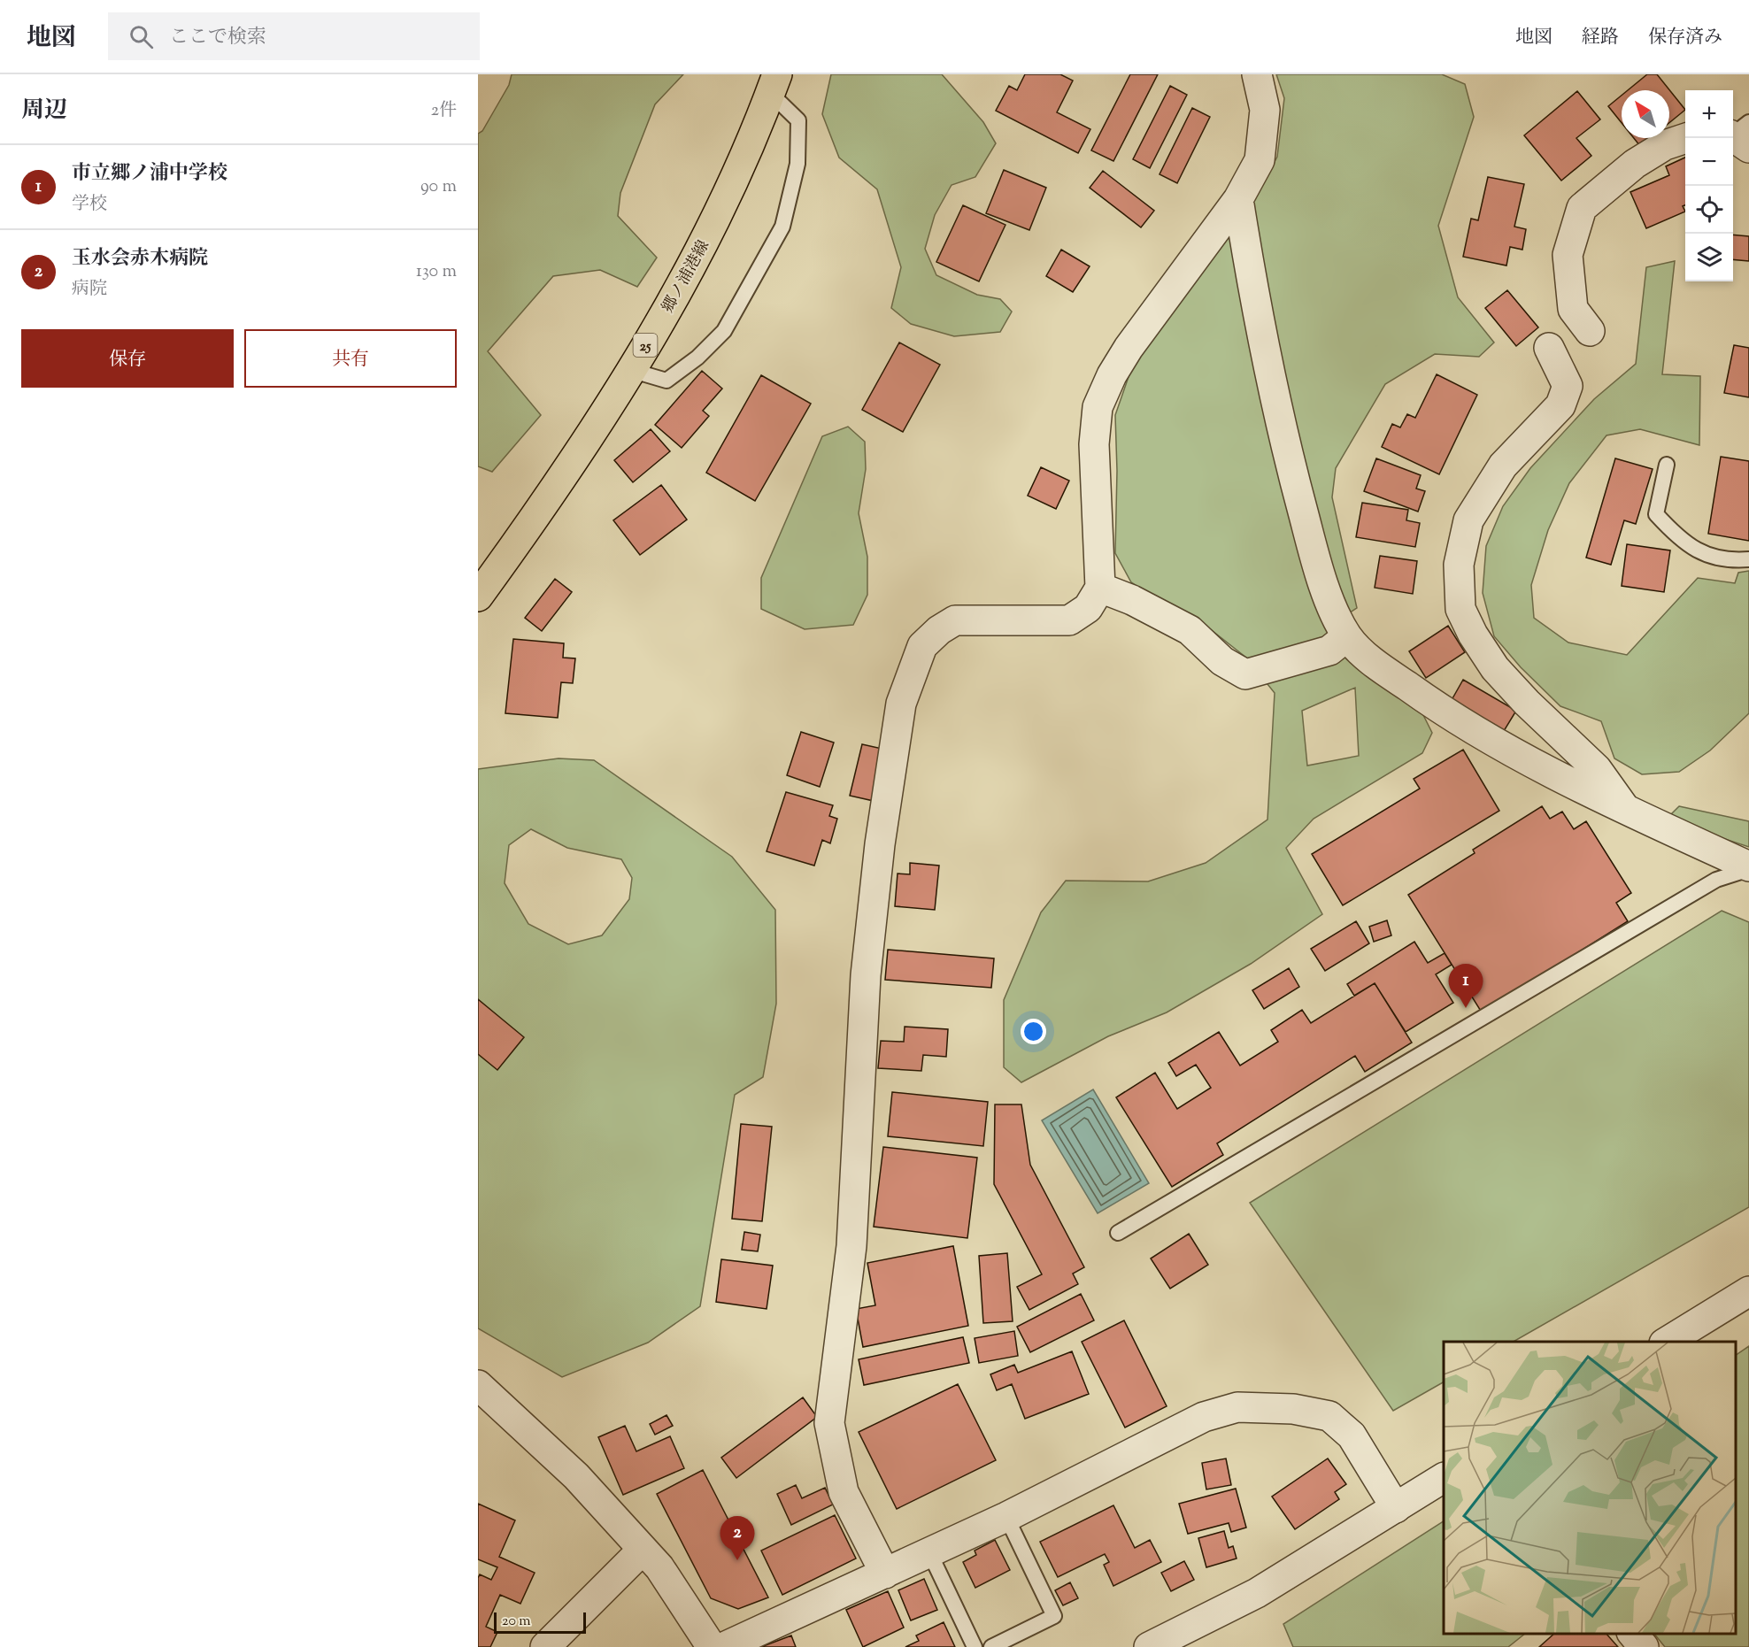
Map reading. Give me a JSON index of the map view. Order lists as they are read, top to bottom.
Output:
{
  "streets": {
    "main road": ["郷ノ浦港線", "25"]
  },
  "scale_bar": "20 m",
  "north": "top left",
  "page": {
    "header": "地図",
    "search": "ここで検索",
    "nav": ["地図", "経路", "保存済み"],
    "heading": ["周辺", "2件"],
    "map_buttons": ["+", "−"],
    "list": [
      {
        "mark": "1",
        "name": "市立郷ノ浦中学校",
        "note": "学校",
        "value": "90 m"
      },
      {
        "mark": "2",
        "name": "玉水会赤木病院",
        "note": "病院",
        "value": "130 m"
      }
    ],
    "buttons": ["保存", "共有"],
    "pins": ["1", "2"],
    "scale": "20 m"
  }
}
